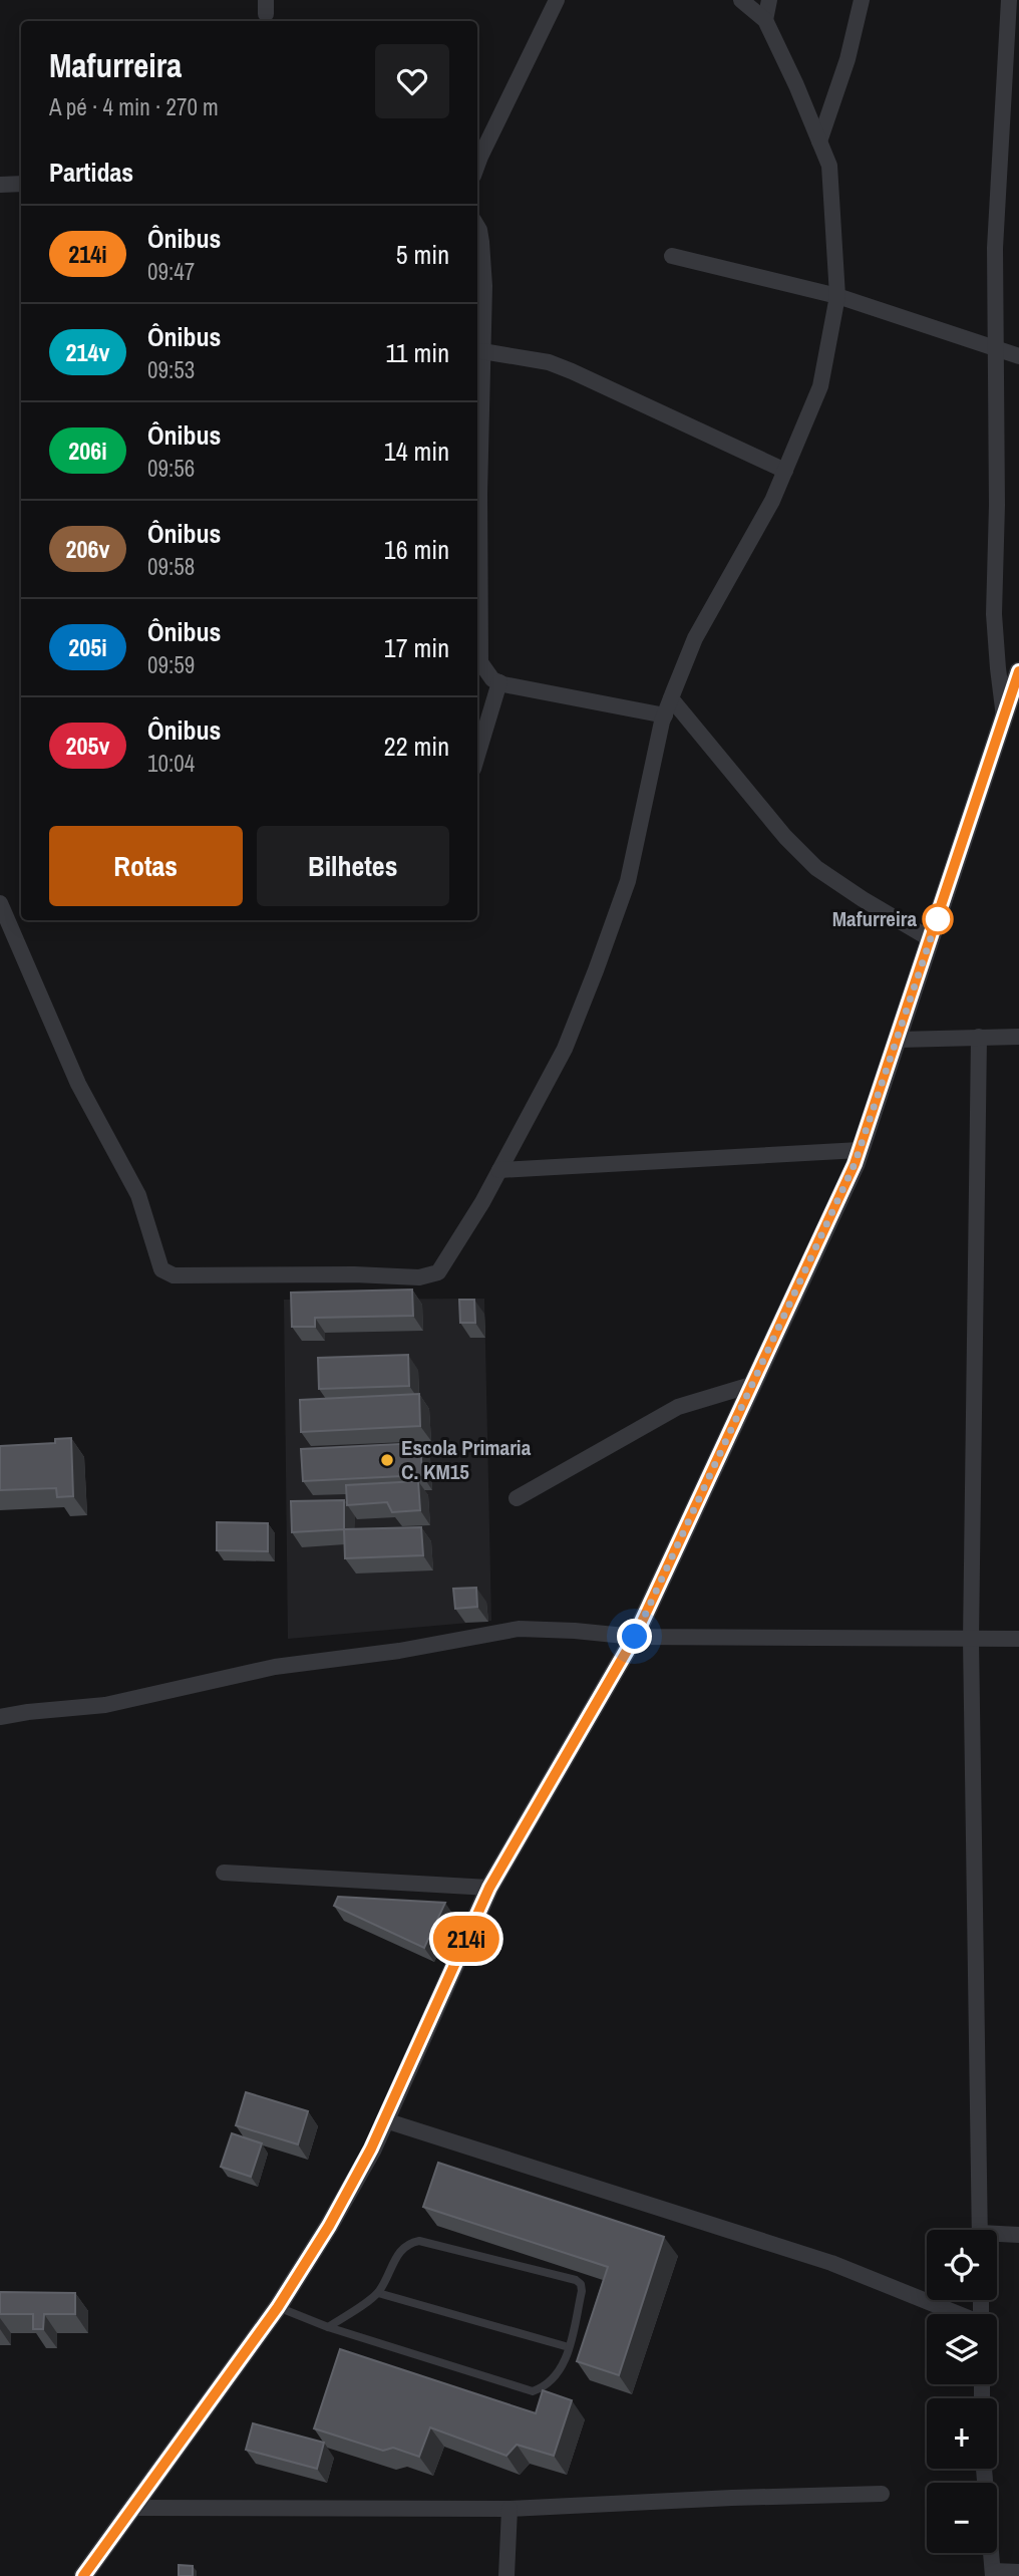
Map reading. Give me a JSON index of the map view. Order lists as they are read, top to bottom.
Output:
{
  "places": ["Mafurreira", "Escola Primaria C. KM15"],
  "lines": ["bus line 214i"],
  "page": {
    "on_map": "214i",
    "heading": [
      ["Mafurreira", "A pé · 4 min · 270 m"],
      "Partidas"
    ],
    "list": [
      {
        "mark": "214i",
        "name": "Ônibus",
        "note": "09:47",
        "value": "5 min"
      },
      {
        "mark": "214v",
        "name": "Ônibus",
        "note": "09:53",
        "value": "11 min"
      },
      {
        "mark": "206i",
        "name": "Ônibus",
        "note": "09:56",
        "value": "14 min"
      },
      {
        "mark": "206v",
        "name": "Ônibus",
        "note": "09:58",
        "value": "16 min"
      },
      {
        "mark": "205i",
        "name": "Ônibus",
        "note": "09:59",
        "value": "17 min"
      },
      {
        "mark": "205v",
        "name": "Ônibus",
        "note": "10:04",
        "value": "22 min"
      }
    ],
    "buttons": ["Rotas", "Bilhetes"],
    "map_buttons": ["+", "−"]
  }
}
